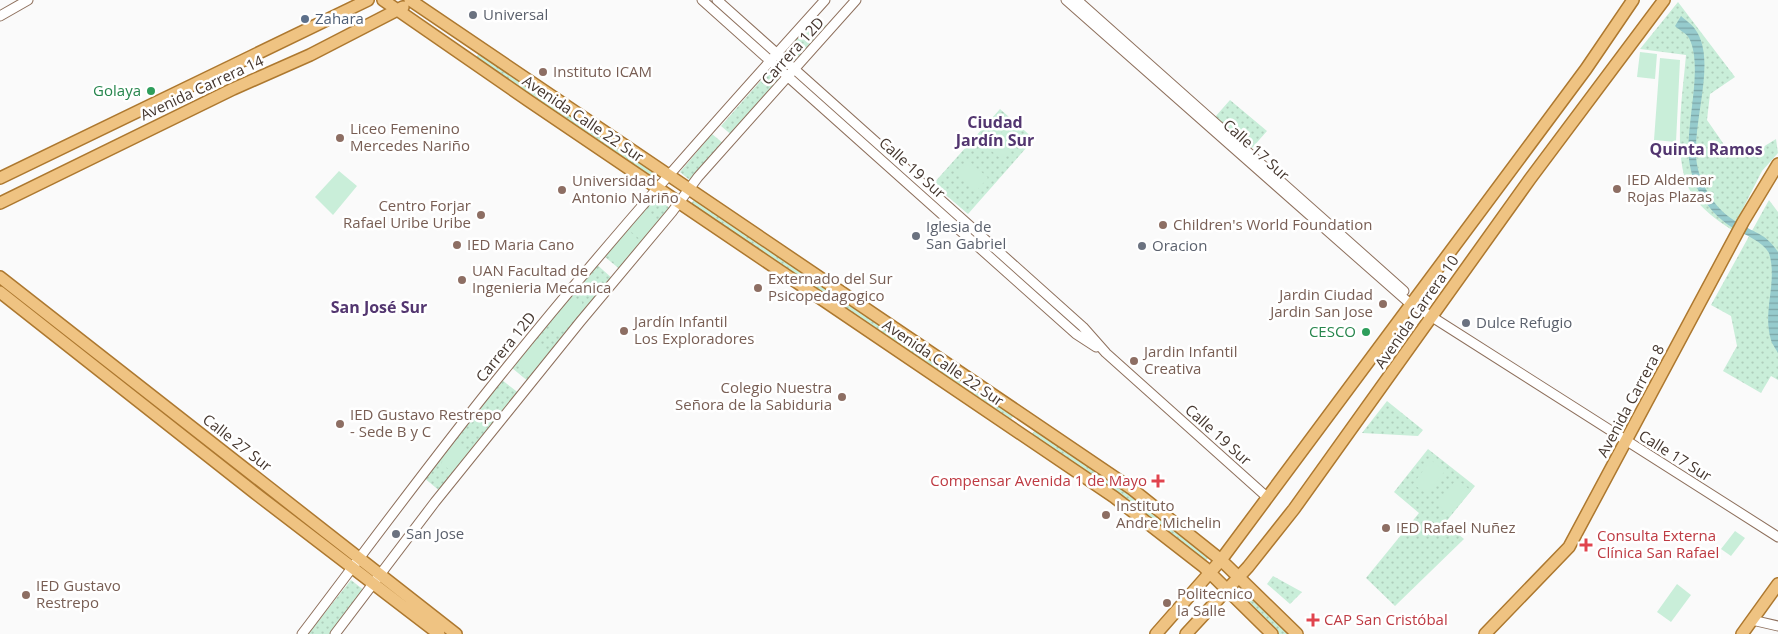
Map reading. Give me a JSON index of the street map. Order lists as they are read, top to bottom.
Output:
{
  "streets": {
    "main road": [
      "Avenida Carrera 14",
      "Avenida Calle 22 Sur",
      "Avenida Carrera 10",
      "Avenida Carrera 8",
      "Calle 27 Sur"
    ],
    "street": ["Carrera 12D", "Calle 17 Sur", "Calle 19 Sur"]
  },
  "crossings": [
    ["Carrera 12D", "Avenida Calle 22 Sur"],
    ["Carrera 12D", "Calle 19 Sur"],
    ["Carrera 12D", "Calle 27 Sur"],
    ["Avenida Carrera 14", "Avenida Calle 22 Sur"],
    ["Avenida Calle 22 Sur", "Avenida Carrera 10"],
    ["Calle 17 Sur", "Avenida Carrera 10"],
    ["Calle 17 Sur", "Avenida Carrera 8"],
    ["Calle 19 Sur", "Avenida Carrera 10"]
  ],
  "districts": ["Ciudad Jardín Sur", "Quinta Ramos", "San José Sur"],
  "places": {
    "other": [
      "Universal",
      "Zahara",
      "Instituto ICAM",
      "Golaya",
      "Liceo Femenino Mercedes Nariño",
      "IED Aldemar Rojas Plazas",
      "Universidad Antonio Nariño",
      "Centro Forjar Rafael Uribe Uribe",
      "Children's World Foundation",
      "Iglesia de San Gabriel",
      "IED Maria Cano",
      "Oracion",
      "UAN Facultad de Ingenieria Mecanica",
      "Externado del Sur Psicopedagogico",
      "Jardin Ciudad Jardin San Jose",
      "Dulce Refugio",
      "Jardín Infantil Los Exploradores",
      "CESCO",
      "Jardin Infantil Creativa",
      "Colegio Nuestra Señora de la Sabiduria",
      "IED Gustavo Restrepo - Sede B y C",
      "Instituto Andre Michelin",
      "IED Rafael Nuñez",
      "San Jose",
      "IED Gustavo Restrepo",
      "Politecnico la Salle"
    ],
    "health": ["Compensar Avenida 1 de Mayo", "Consulta Externa Clínica San Rafael", "CAP San Cristóbal"]
  }
}
